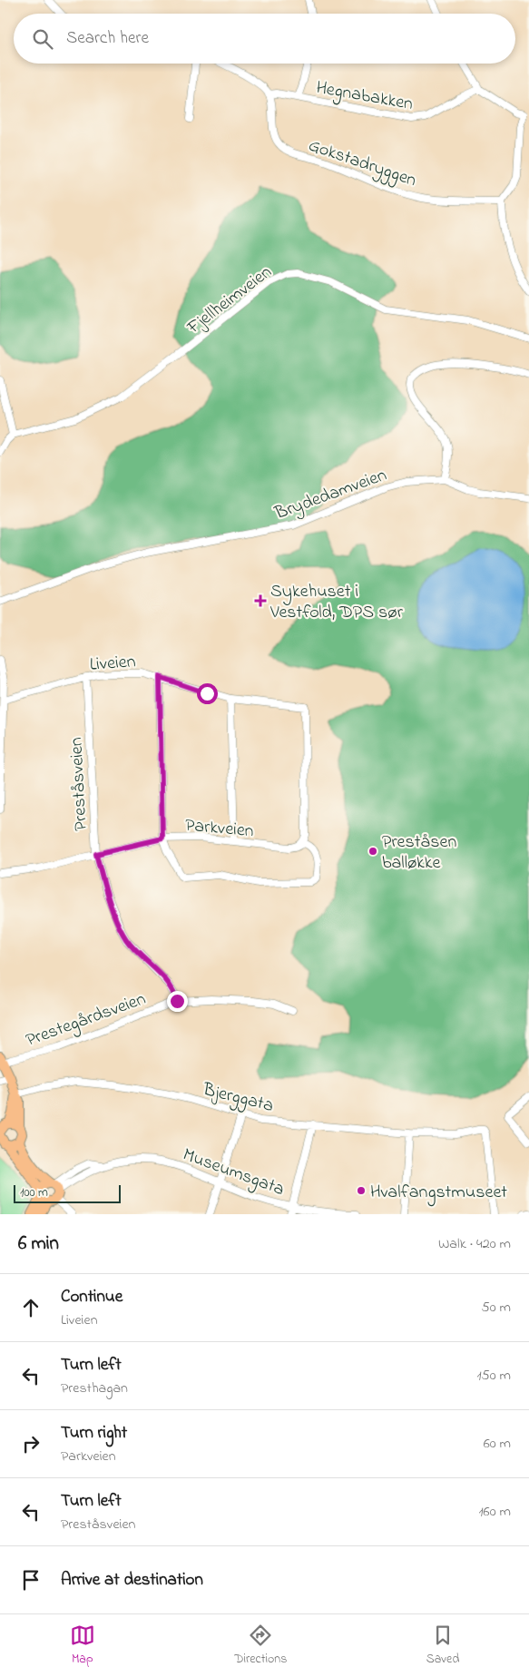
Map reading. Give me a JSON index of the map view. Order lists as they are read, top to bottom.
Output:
{
  "streets": {
    "street": [
      "Hegnabakken",
      "Gokstadryggen",
      "Fjellheimveien",
      "Brydedamveien",
      "Liveien",
      "Preståsveien",
      "Parkveien",
      "Prestegårdsveien",
      "Bjerggata",
      "Museumsgata"
    ]
  },
  "crossings": [
    ["Hegnabakken", "Gokstadryggen"],
    ["Liveien", "Preståsveien"],
    ["Liveien", "Parkveien"],
    ["Preståsveien", "Parkveien"],
    ["Preståsveien", "Prestegårdsveien"]
  ],
  "places": {
    "health": ["Sykehuset i Vestfold, DPS sør"],
    "other": ["Preståsen balløkke", "Hvalfangstmuseet"]
  },
  "scale_bar": "100 m",
  "page": {
    "search": "Search here",
    "scale": "100 m",
    "heading": ["6 min", "Walk · 420 m"],
    "list": [
      ["Continue", "Liveien", "50 m"],
      ["Turn left", "Presthagan", "150 m"],
      ["Turn right", "Parkveien", "60 m"],
      ["Turn left", "Preståsveien", "160 m"],
      "Arrive at destination"
    ],
    "nav": ["Map", "Directions", "Saved"]
  }
}
